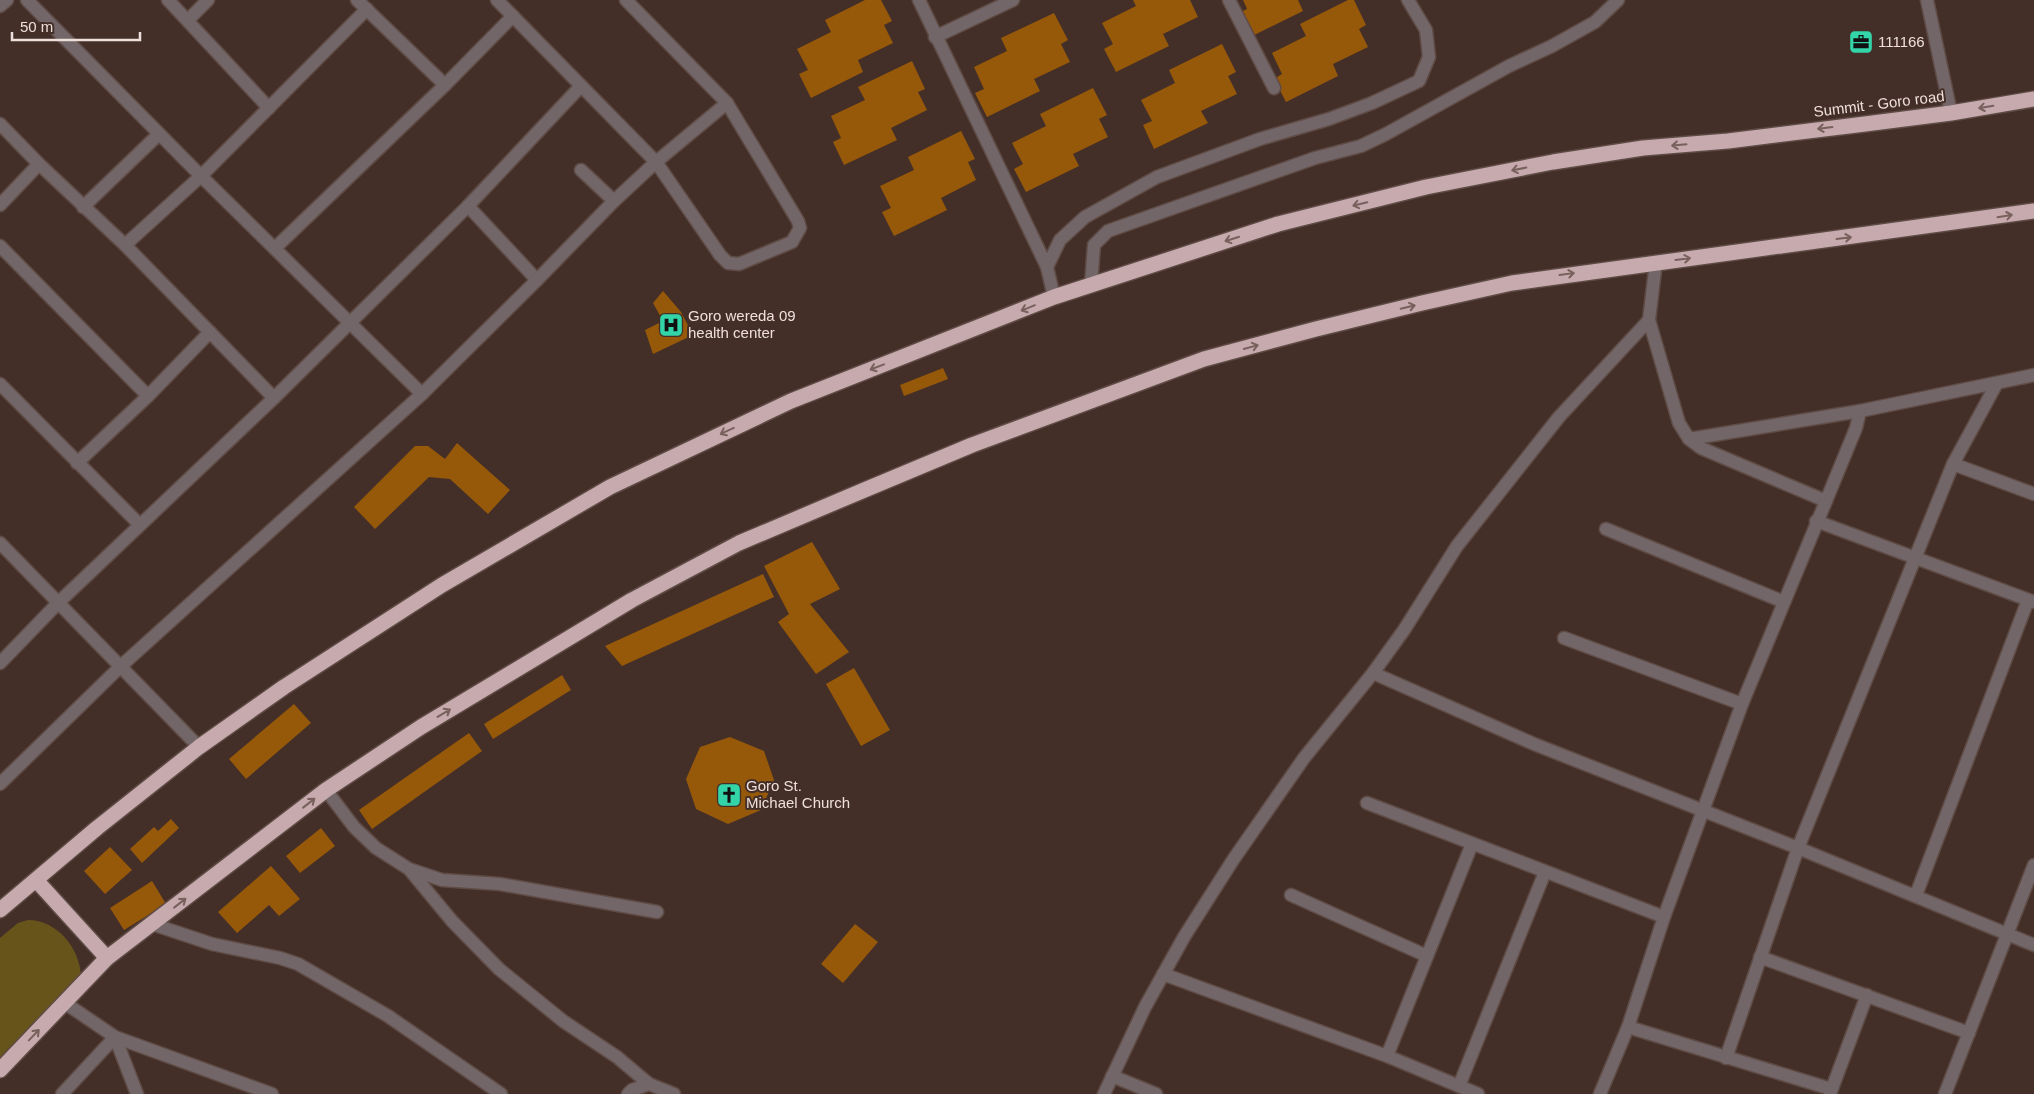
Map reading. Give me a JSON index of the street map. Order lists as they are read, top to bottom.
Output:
{
  "streets": {
    "highway": ["Summit - Goro road"]
  },
  "places": {
    "office": ["111166"],
    "hospital": ["Goro wereda 09 health center"],
    "church": ["Goro St. Michael Church"]
  },
  "scale_bar": "50 m"
}
